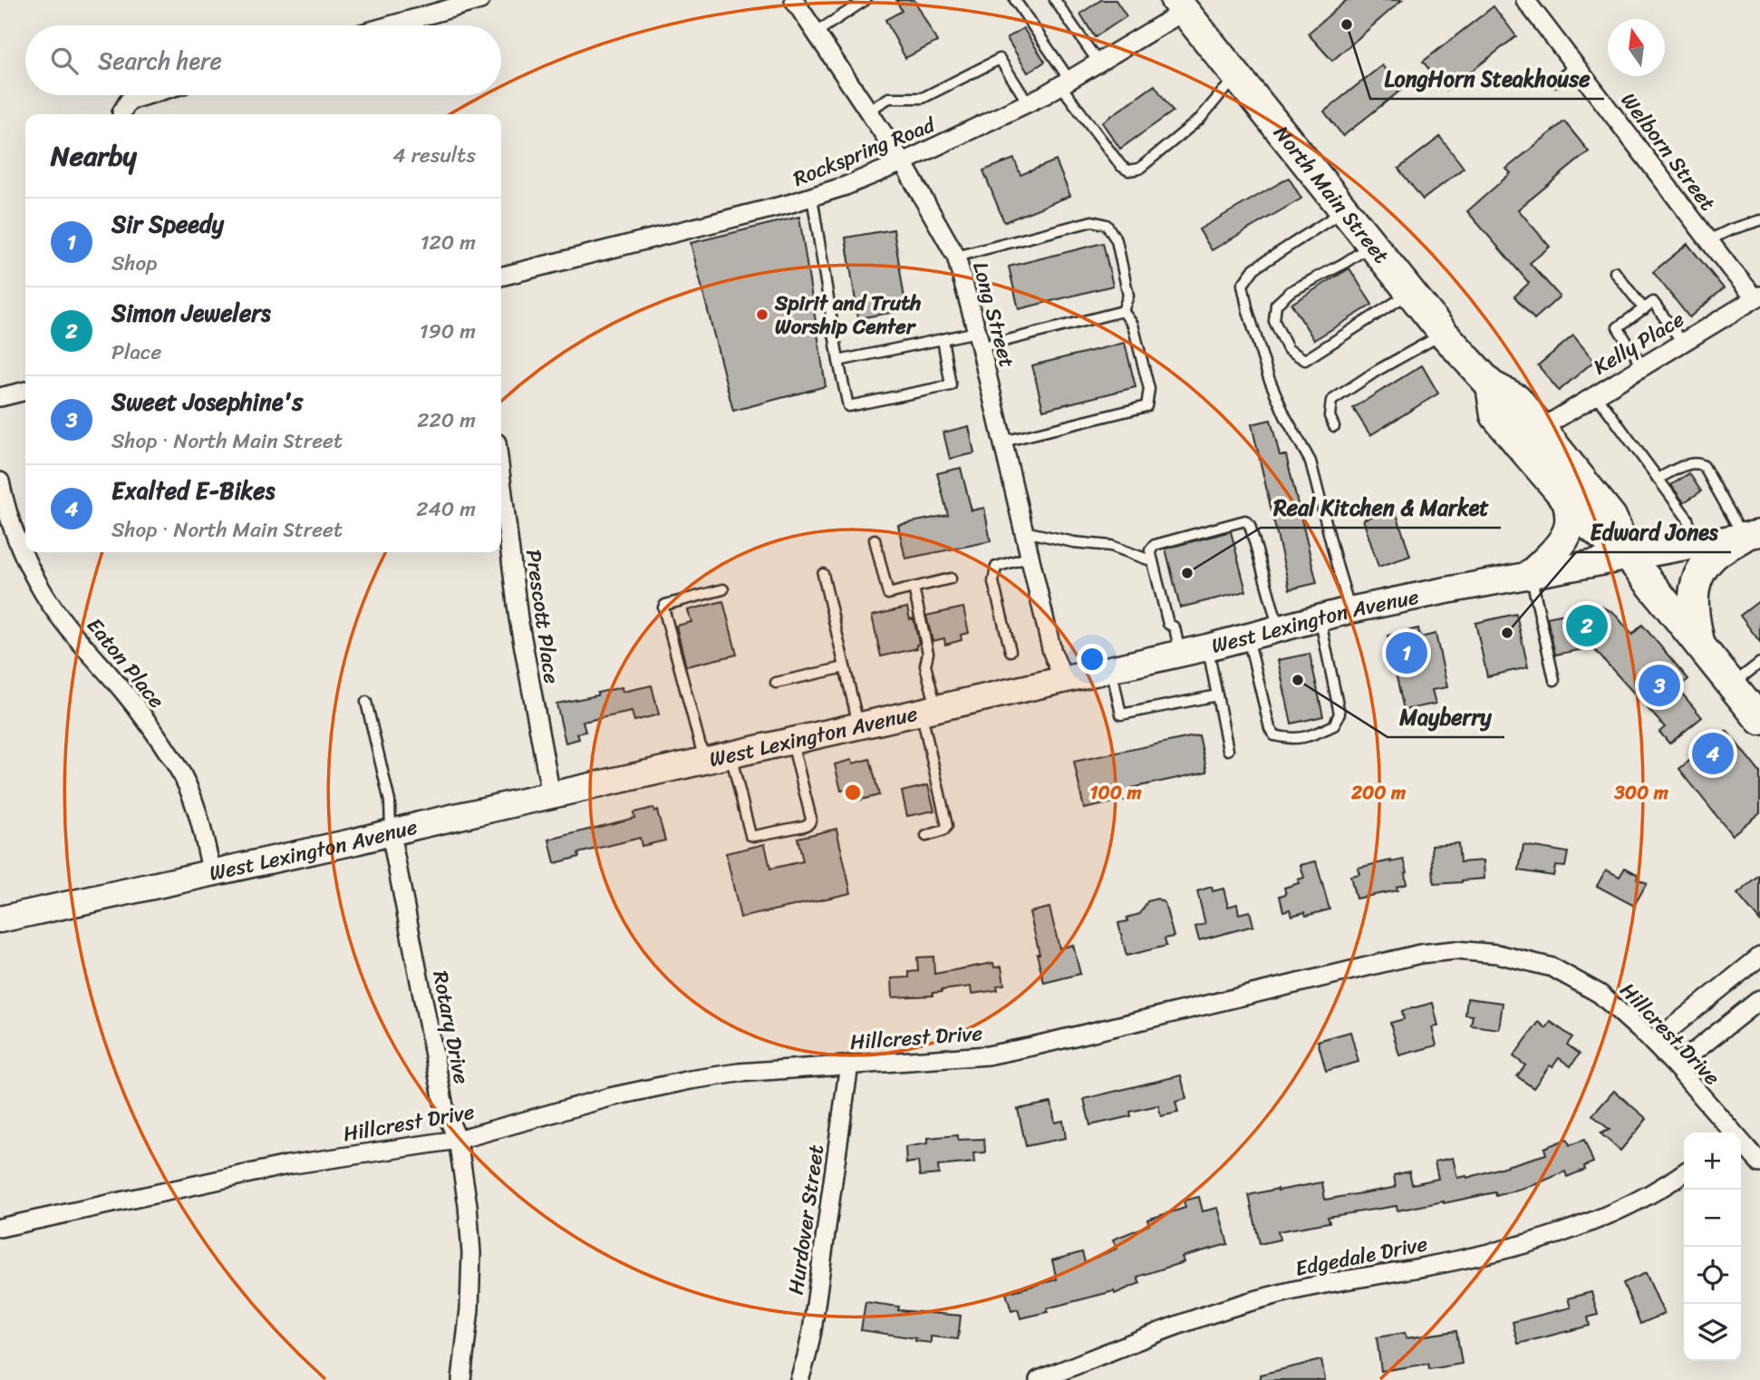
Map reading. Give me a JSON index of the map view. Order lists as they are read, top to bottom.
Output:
{
  "streets": {
    "main road": ["North Main Street"],
    "street": [
      "Rockspring Road",
      "Welborn Street",
      "Long Street",
      "Kelly Place",
      "Prescott Place",
      "West Lexington Avenue",
      "Eaton Place",
      "Rotary Drive",
      "Hillcrest Drive",
      "Hurdover Street",
      "Edgedale Drive"
    ]
  },
  "crossings": [
    ["Rockspring Road", "North Main Street"],
    ["Rockspring Road", "Long Street"],
    ["Welborn Street", "Kelly Place"],
    ["North Main Street", "Kelly Place"],
    ["North Main Street", "West Lexington Avenue"],
    ["Long Street", "West Lexington Avenue"],
    ["Prescott Place", "West Lexington Avenue"],
    ["West Lexington Avenue", "Eaton Place"],
    ["West Lexington Avenue", "Rotary Drive"],
    ["Rotary Drive", "Hillcrest Drive"],
    ["Hillcrest Drive", "Hurdover Street"]
  ],
  "places": [
    "LongHorn Steakhouse",
    "Spirit and Truth Worship Center",
    "Real Kitchen & Market",
    "Edward Jones",
    "Mayberry"
  ],
  "north": "top",
  "page": {
    "search": "Search here",
    "heading": ["Nearby", "4 results"],
    "list": [
      {
        "mark": "1",
        "name": "Sir Speedy",
        "note": "Shop",
        "value": "120 m"
      },
      {
        "mark": "2",
        "name": "Simon Jewelers",
        "note": "Place",
        "value": "190 m"
      },
      {
        "mark": "3",
        "name": "Sweet Josephine's",
        "note": "Shop · North Main Street",
        "value": "220 m"
      },
      {
        "mark": "4",
        "name": "Exalted E-Bikes",
        "note": "Shop · North Main Street",
        "value": "240 m"
      }
    ],
    "pins": [
      "2",
      "1",
      "3",
      "4"
    ],
    "map_buttons": ["+", "−"]
  },
  "rings": ["100 m", "200 m", "300 m"]
}
